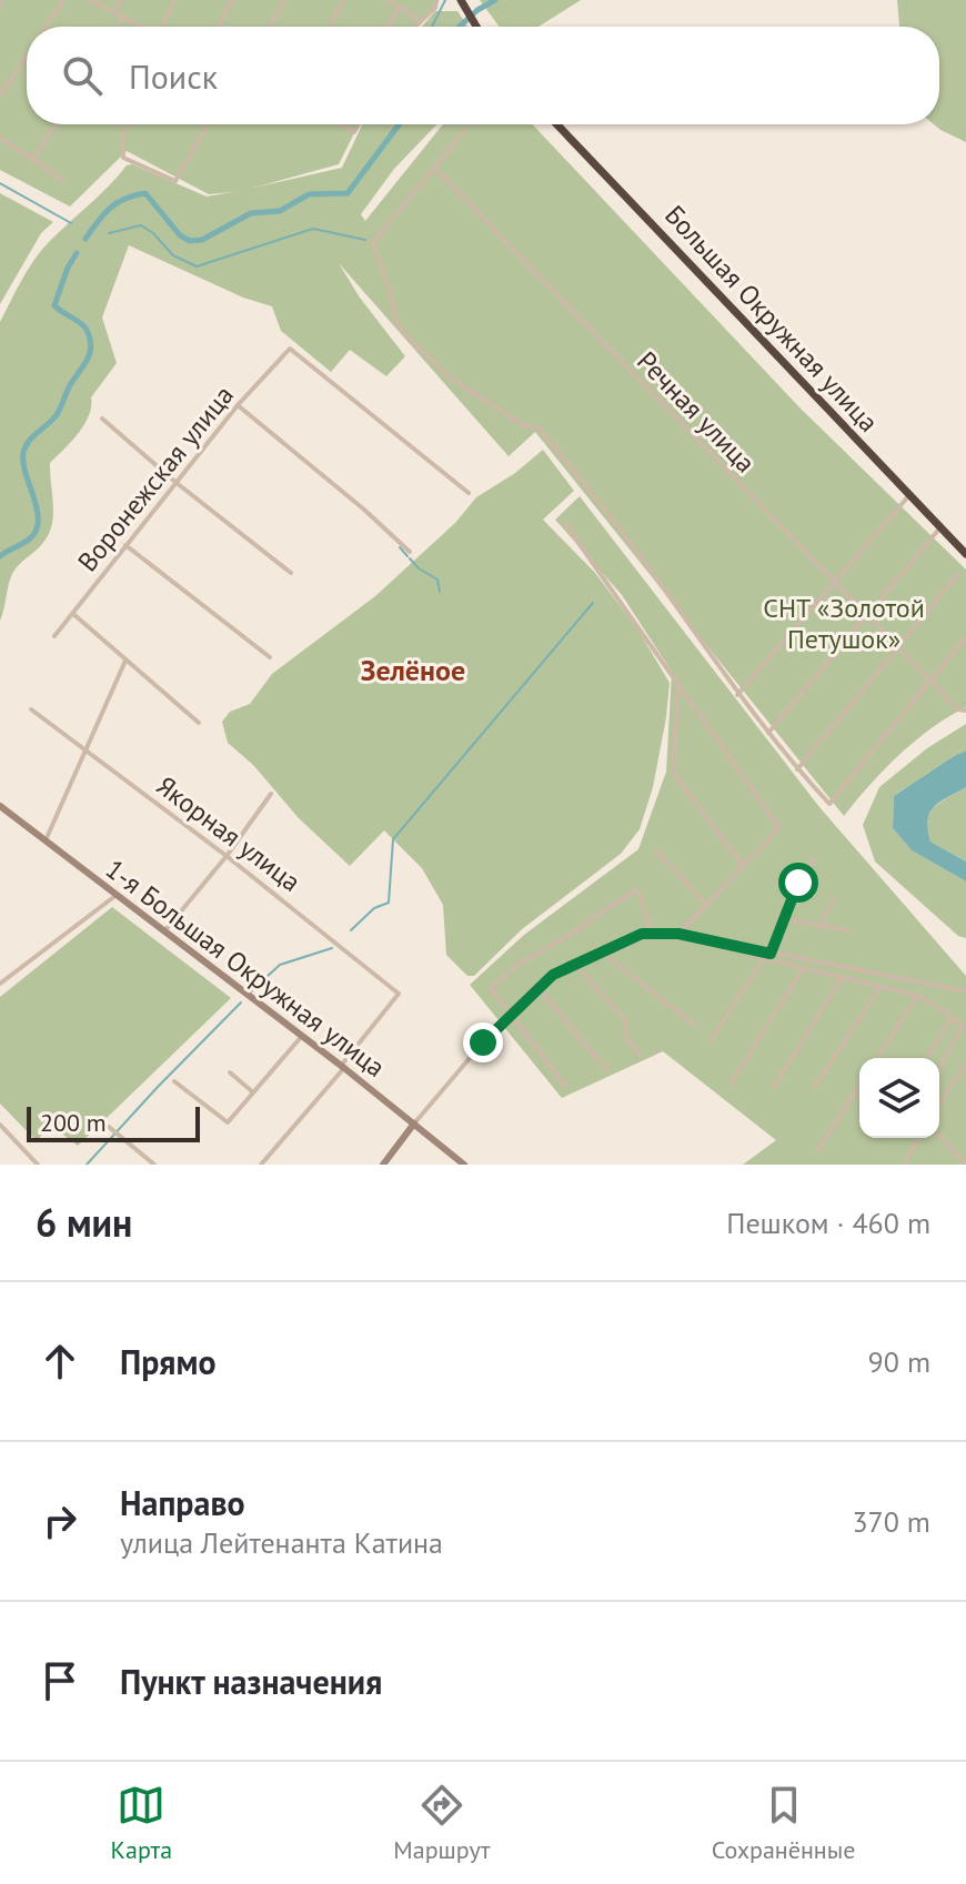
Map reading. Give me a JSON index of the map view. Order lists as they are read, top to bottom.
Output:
{
  "streets": {
    "highway": ["Большая Окружная улица"],
    "street": [
      "Речная улица",
      "Воронежская улица",
      "Якорная улица",
      "1-я Большая Окружная улица"
    ]
  },
  "crossings": [
    ["Якорная улица", "1-я Большая Окружная улица"]
  ],
  "districts": ["Зелёное"],
  "parks": ["СНТ «Золотой Петушок»"],
  "scale_bar": "200 m",
  "page": {
    "search": "Поиск",
    "scale": "200 m",
    "heading": ["6 мин", "Пешком · 460 m"],
    "list": [
      ["Прямо", "90 m"],
      ["Направо", "улица Лейтенанта Катина", "370 m"],
      "Пункт назначения"
    ],
    "nav": ["Карта", "Маршрут", "Сохранённые"]
  }
}
